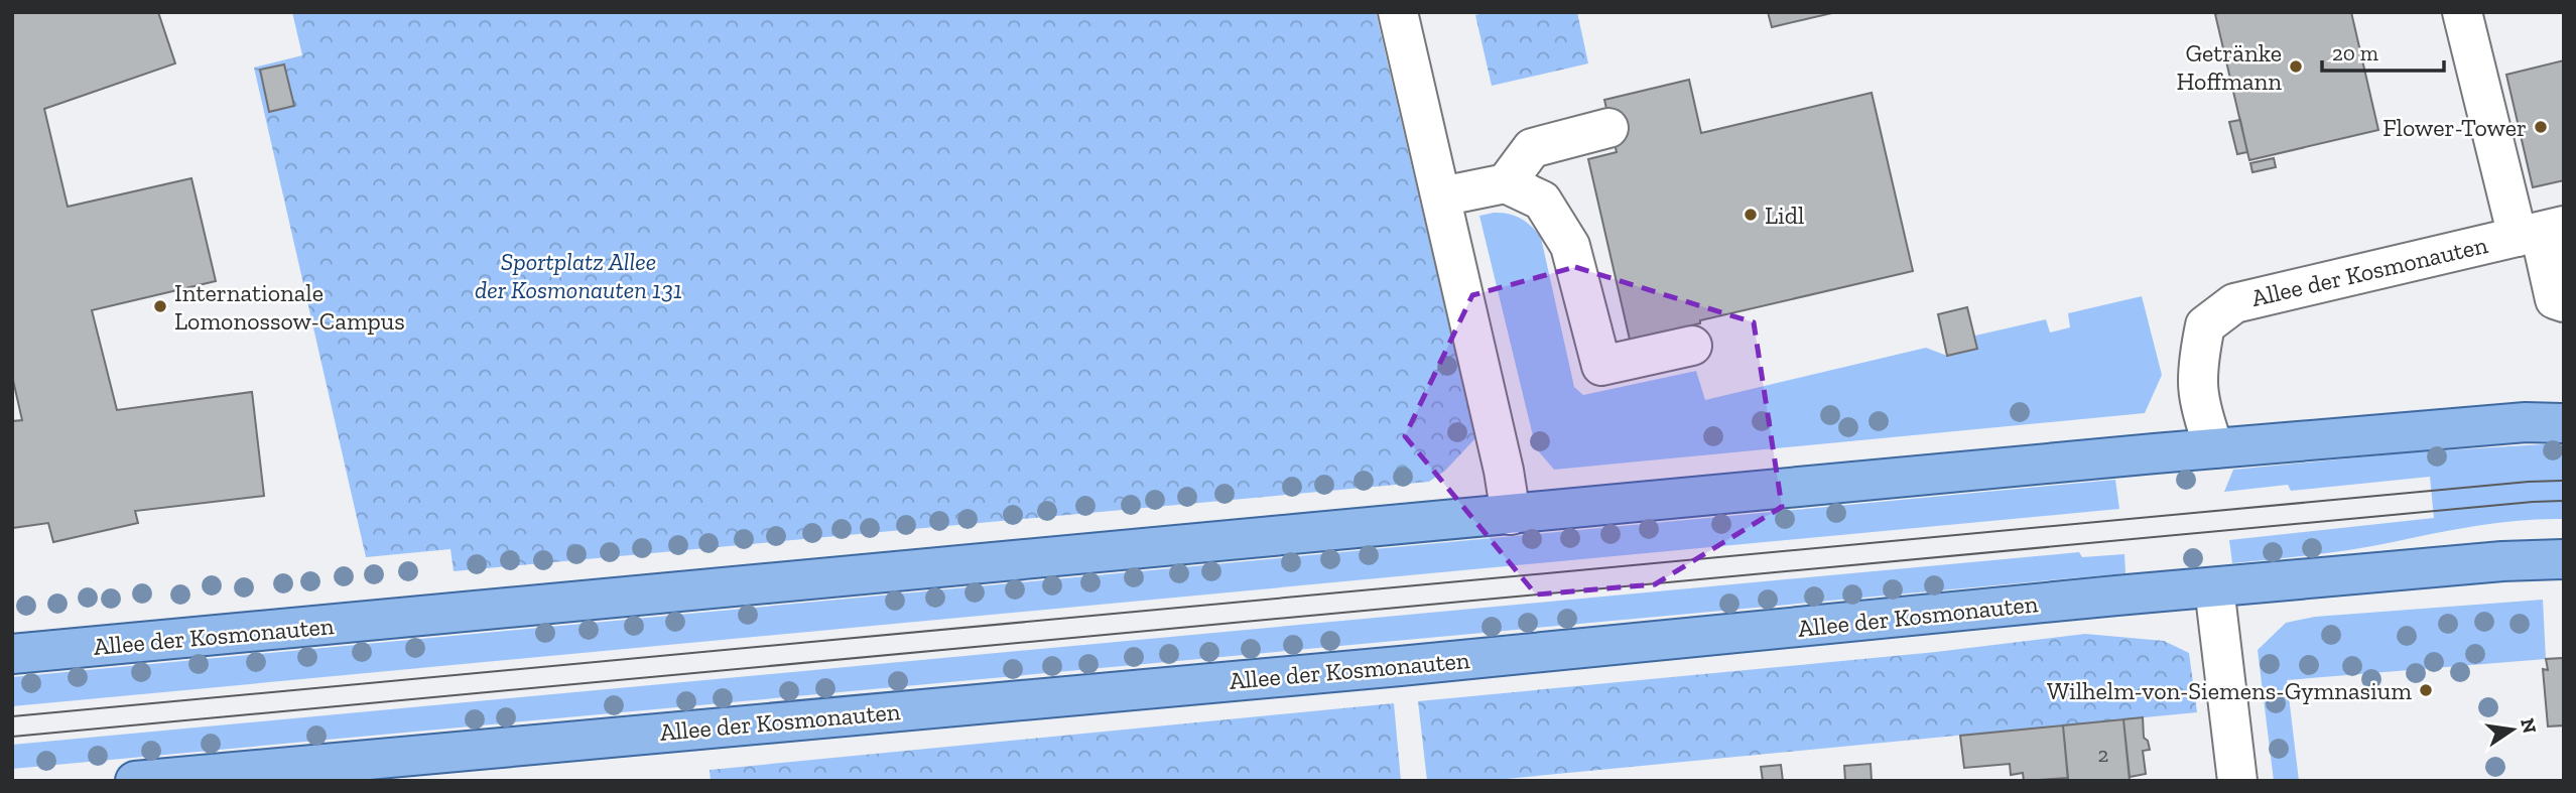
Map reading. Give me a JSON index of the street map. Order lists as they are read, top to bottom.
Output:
{
  "streets": {
    "main road": ["Allee der Kosmonauten"]
  },
  "parks": ["Sportplatz Allee der Kosmonauten 131"],
  "places": [
    "Getränke Hoffmann",
    "Flower-Tower",
    "Lidl",
    "Internationale Lomonossow-Campus",
    "Wilhelm-von-Siemens-Gymnasium"
  ],
  "house_numbers": ["2"],
  "scale_bar": "20 m",
  "north": "right"
}
